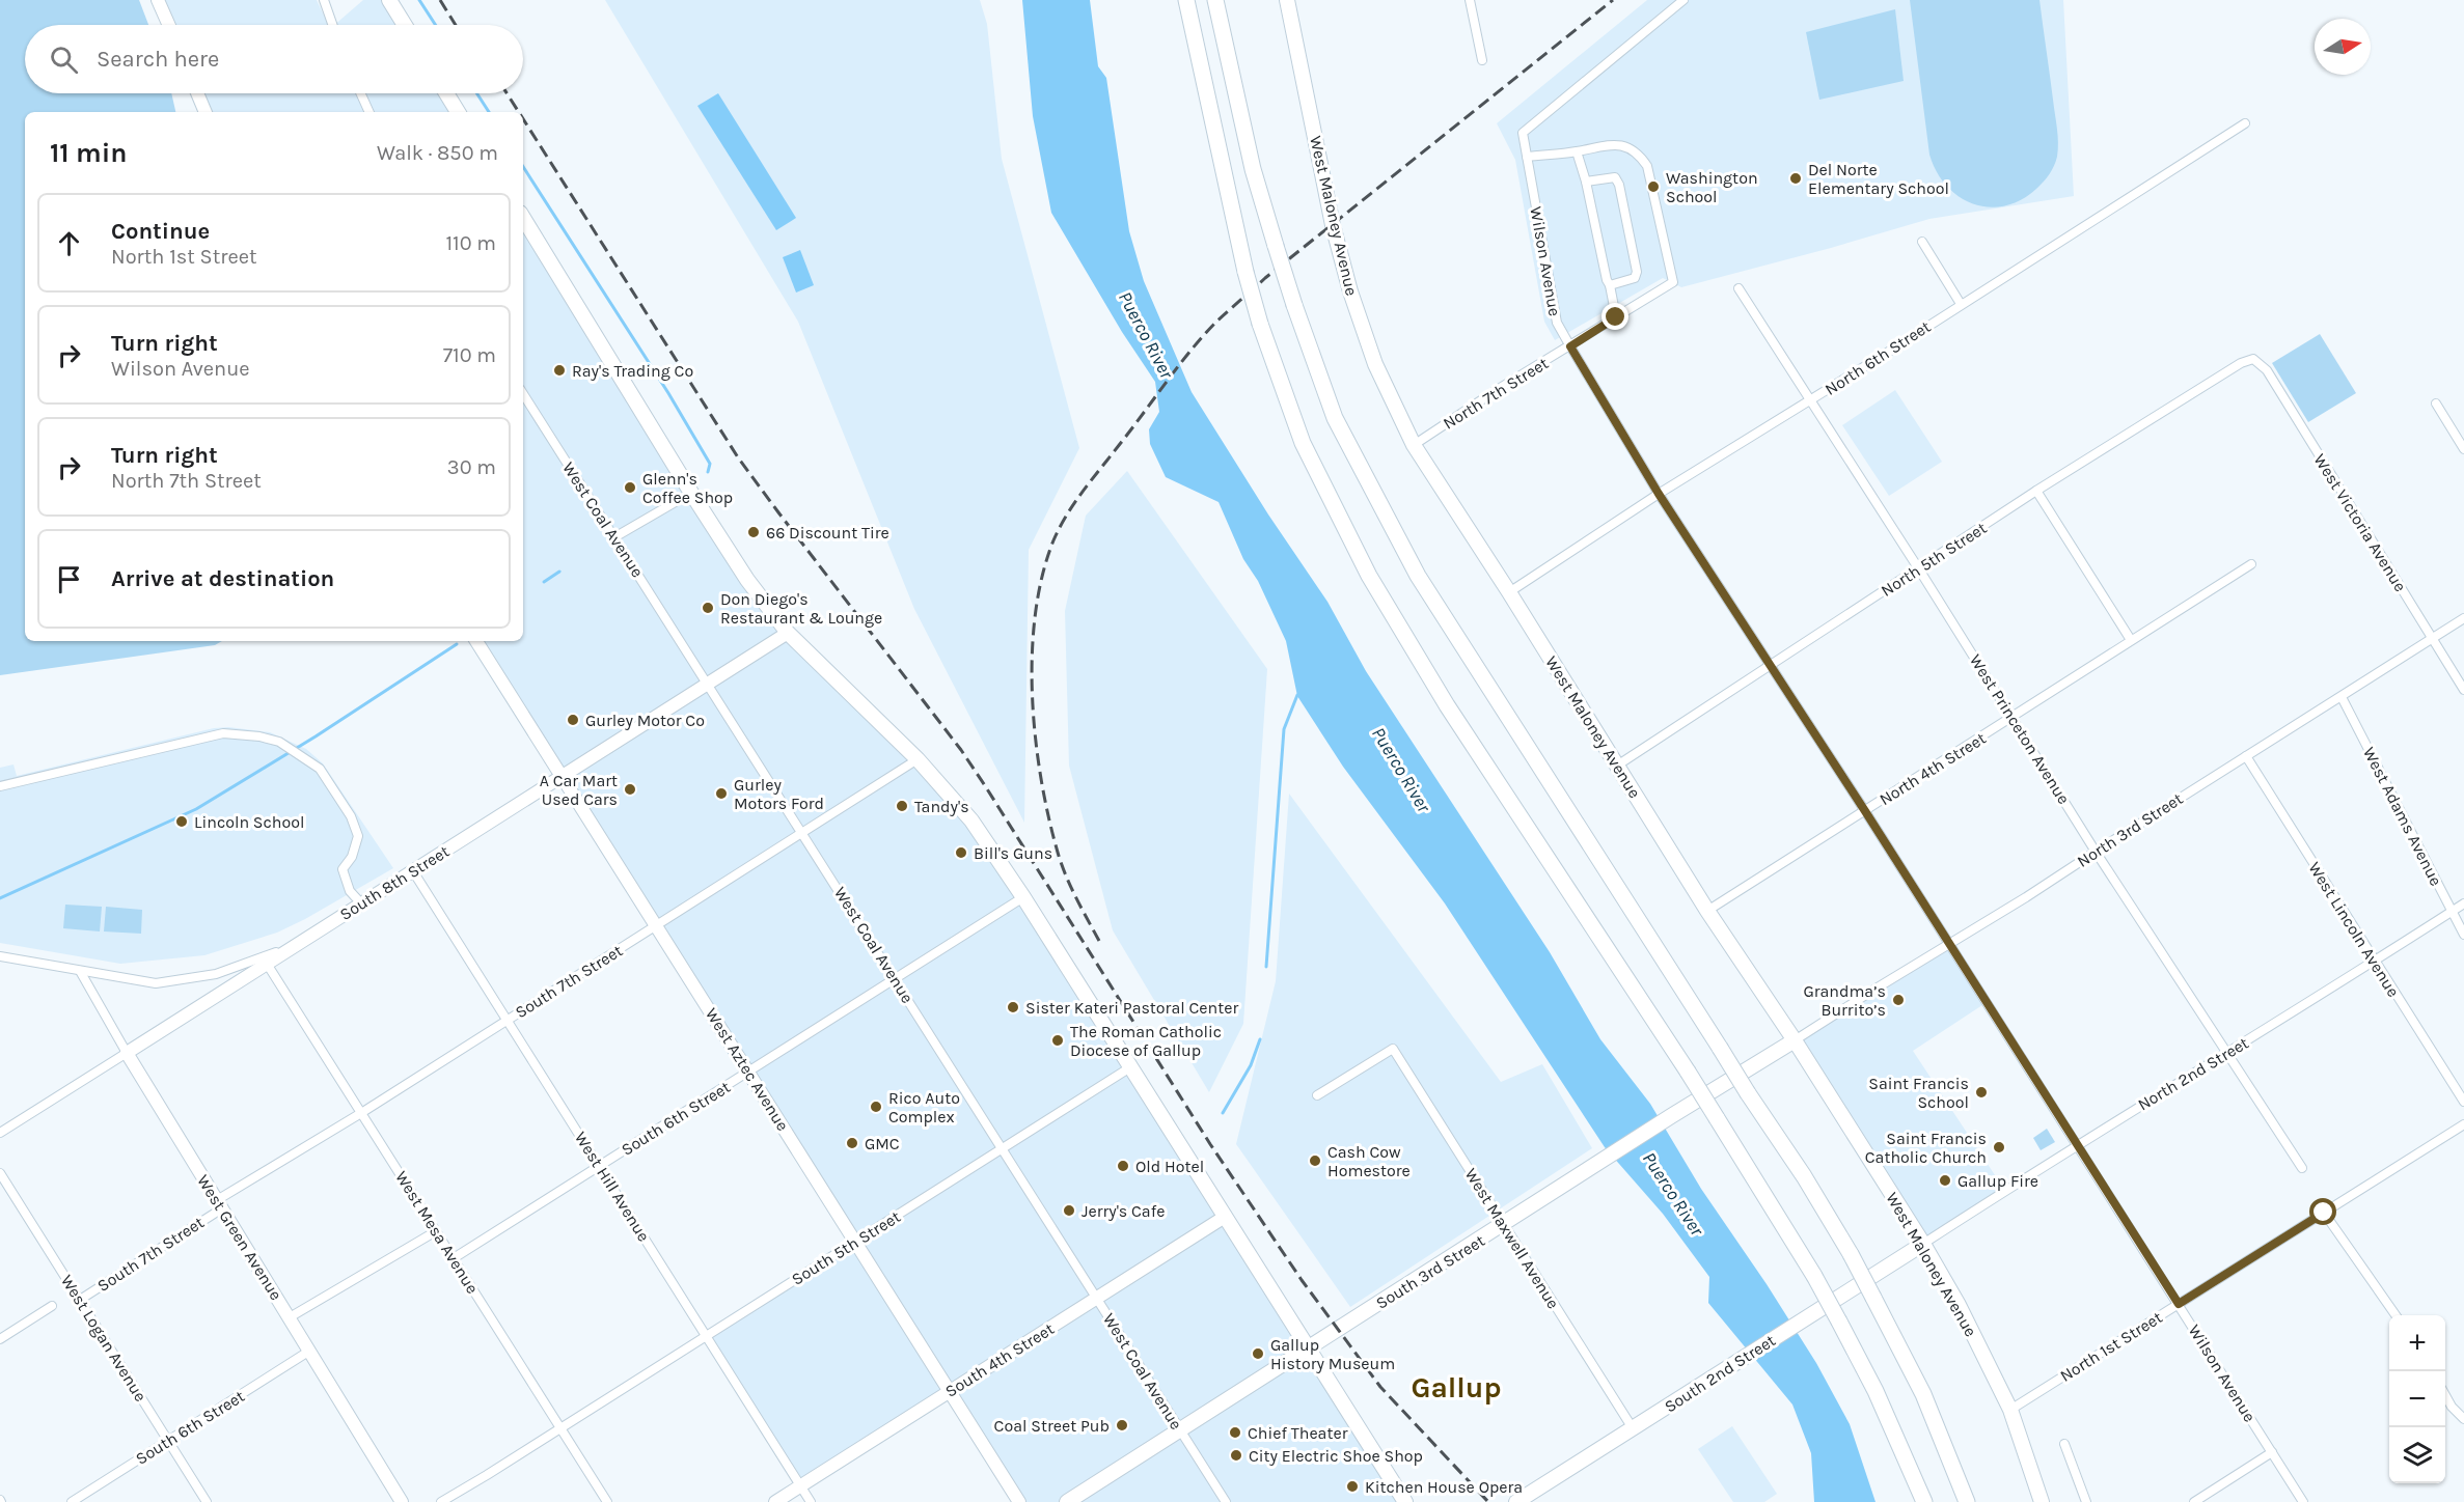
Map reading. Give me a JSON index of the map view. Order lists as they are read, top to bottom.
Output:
{
  "streets": {
    "main road": ["West Maloney Avenue", "South 3rd Street", "South 2nd Street"],
    "street": [
      "Wilson Avenue",
      "North 6th Street",
      "North 7th Street",
      "West Coal Avenue",
      "West Victoria Avenue",
      "North 5th Street",
      "West Princeton Avenue",
      "North 4th Street",
      "West Adams Avenue",
      "North 3rd Street",
      "South 8th Street",
      "West Lincoln Avenue",
      "South 7th Street",
      "West Aztec Avenue",
      "North 2nd Street",
      "South 6th Street",
      "West Hill Avenue",
      "West Mesa Avenue",
      "West Green Avenue",
      "West Maxwell Avenue",
      "South 5th Street",
      "West Logan Avenue",
      "North 1st Street",
      "South 4th Street"
    ]
  },
  "crossings": [
    ["West Maloney Avenue", "North 6th Street"],
    ["West Maloney Avenue", "North 7th Street"],
    ["West Maloney Avenue", "North 5th Street"],
    ["West Maloney Avenue", "North 4th Street"],
    ["West Maloney Avenue", "North 3rd Street"],
    ["West Maloney Avenue", "North 2nd Street"],
    ["West Maloney Avenue", "South 3rd Street"],
    ["West Maloney Avenue", "North 1st Street"],
    ["West Maloney Avenue", "South 2nd Street"],
    ["Wilson Avenue", "North 6th Street"],
    ["Wilson Avenue", "North 7th Street"],
    ["Wilson Avenue", "North 5th Street"],
    ["Wilson Avenue", "North 4th Street"],
    ["Wilson Avenue", "North 3rd Street"],
    ["Wilson Avenue", "North 2nd Street"],
    ["Wilson Avenue", "North 1st Street"],
    ["North 6th Street", "West Princeton Avenue"],
    ["West Coal Avenue", "South 8th Street"],
    ["West Coal Avenue", "South 7th Street"],
    ["West Coal Avenue", "South 6th Street"],
    ["West Coal Avenue", "South 5th Street"],
    ["West Coal Avenue", "South 3rd Street"],
    ["West Coal Avenue", "South 4th Street"],
    ["West Victoria Avenue", "North 5th Street"],
    ["West Victoria Avenue", "North 3rd Street"],
    ["North 5th Street", "West Princeton Avenue"],
    ["West Princeton Avenue", "North 4th Street"],
    ["West Princeton Avenue", "North 3rd Street"],
    ["West Princeton Avenue", "North 2nd Street"],
    ["West Adams Avenue", "North 3rd Street"],
    ["West Adams Avenue", "North 2nd Street"],
    ["North 3rd Street", "West Lincoln Avenue"],
    ["North 3rd Street", "South 3rd Street"],
    ["South 8th Street", "West Aztec Avenue"],
    ["South 8th Street", "West Hill Avenue"],
    ["South 8th Street", "West Mesa Avenue"],
    ["South 8th Street", "West Green Avenue"],
    ["West Lincoln Avenue", "North 2nd Street"],
    ["South 7th Street", "West Aztec Avenue"],
    ["South 7th Street", "West Hill Avenue"],
    ["South 7th Street", "West Mesa Avenue"],
    ["South 7th Street", "West Green Avenue"],
    ["South 7th Street", "West Logan Avenue"],
    ["West Aztec Avenue", "South 6th Street"],
    ["West Aztec Avenue", "South 5th Street"],
    ["West Aztec Avenue", "South 4th Street"],
    ["North 2nd Street", "South 2nd Street"],
    ["South 6th Street", "West Hill Avenue"],
    ["South 6th Street", "West Mesa Avenue"],
    ["South 6th Street", "West Green Avenue"],
    ["South 6th Street", "West Logan Avenue"],
    ["West Hill Avenue", "South 5th Street"],
    ["West Hill Avenue", "South 4th Street"],
    ["West Mesa Avenue", "South 5th Street"],
    ["West Maxwell Avenue", "South 3rd Street"],
    ["West Maxwell Avenue", "South 2nd Street"]
  ],
  "districts": ["Gallup"],
  "water": ["Puerco River"],
  "places": [
    "Del Norte Elementary School",
    "Washington School",
    "Ray's Trading Co",
    "Glenn's Coffee Shop",
    "66 Discount Tire",
    "Don Diego's Restaurant & Lounge",
    "Gurley Motor Co",
    "A Car Mart Used Cars",
    "Gurley Motors Ford",
    "Tandy's",
    "Lincoln School",
    "Bill's Guns",
    "Grandma’s Burrito’s",
    "Sister Kateri Pastoral Center",
    "The Roman Catholic Diocese of Gallup",
    "Saint Francis School",
    "Rico Auto Complex",
    "GMC",
    "Saint Francis Catholic Church",
    "Cash Cow Homestore",
    "Old Hotel",
    "Gallup Fire",
    "Jerry's Cafe",
    "Gallup History Museum",
    "Coal Street Pub",
    "Chief Theater",
    "City Electric Shoe Shop",
    "Kitchen House Opera"
  ],
  "north": "right",
  "page": {
    "search": "Search here",
    "heading": ["11 min", "Walk · 850 m"],
    "list": [
      ["Continue", "North 1st Street", "110 m"],
      ["Turn right", "Wilson Avenue", "710 m"],
      ["Turn right", "North 7th Street", "30 m"],
      "Arrive at destination"
    ],
    "map_buttons": ["+", "−"]
  }
}
